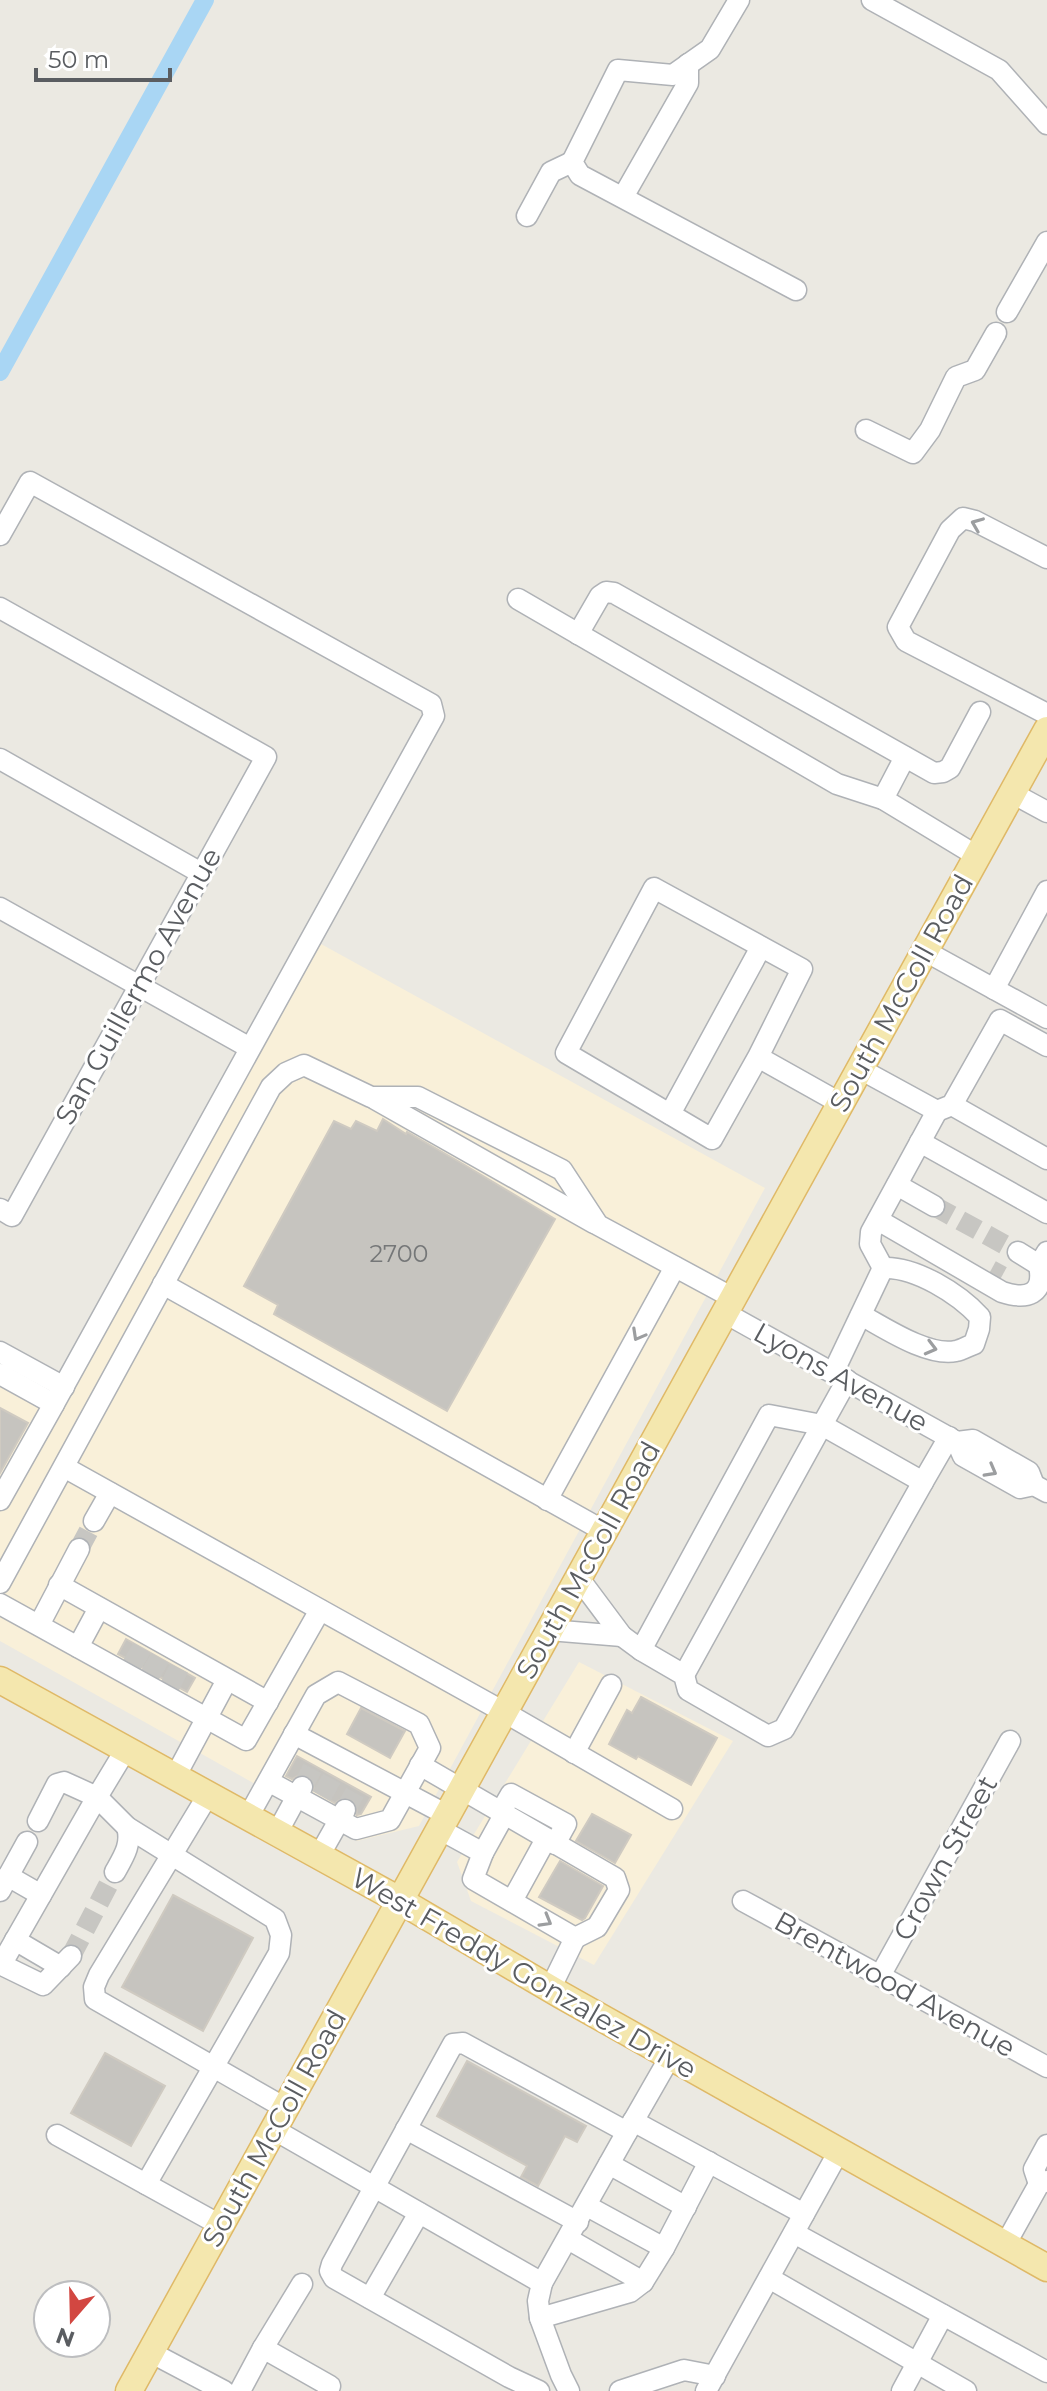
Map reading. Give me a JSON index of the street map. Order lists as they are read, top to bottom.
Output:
{
  "streets": {
    "main road": ["South McColl Road", "West Freddy Gonzalez Drive"],
    "street": [
      "San Guillermo Avenue",
      "Lyons Avenue",
      "Crown Street",
      "Brentwood Avenue"
    ]
  },
  "crossings": [
    ["South McColl Road", "Lyons Avenue"],
    ["South McColl Road", "West Freddy Gonzalez Drive"],
    ["Crown Street", "Brentwood Avenue"]
  ],
  "house_numbers": ["2700"],
  "scale_bar": "50 m",
  "north": "bottom"
}
